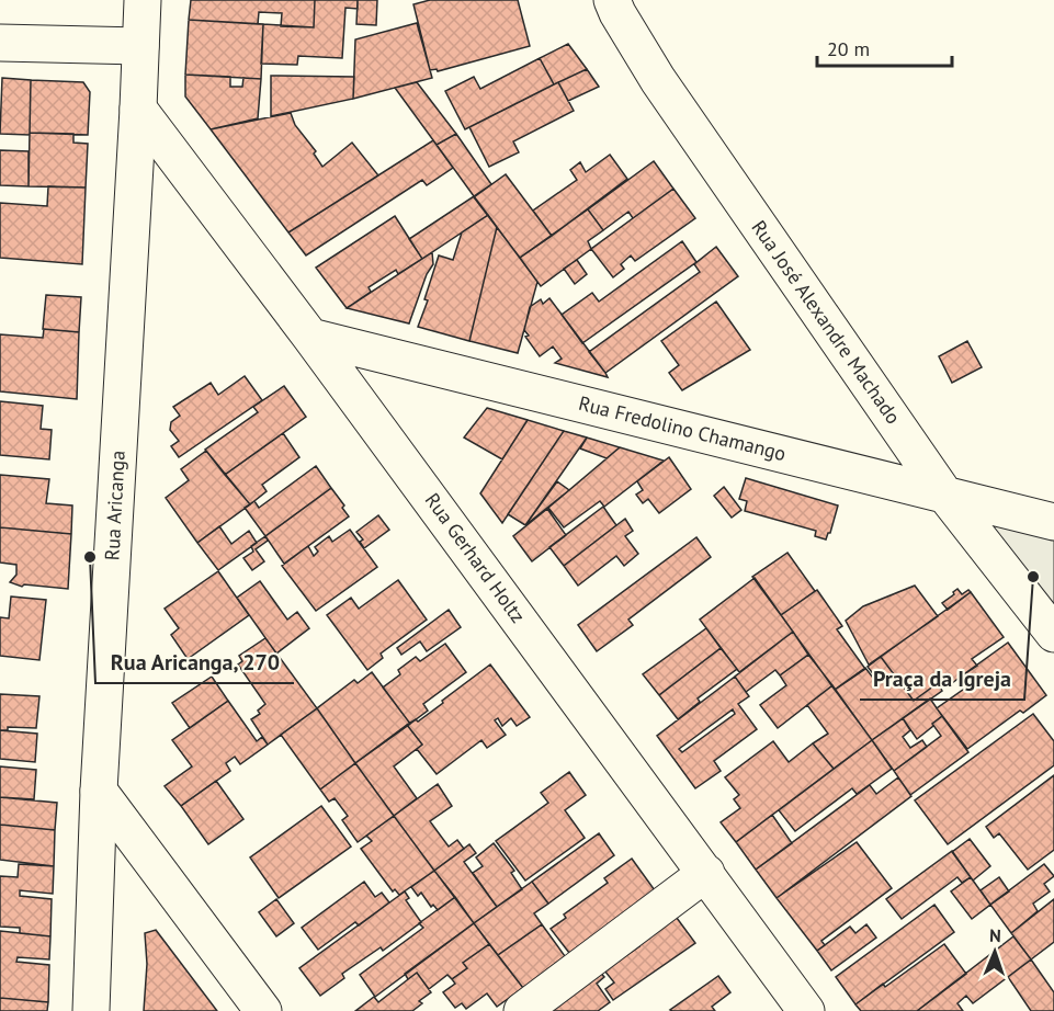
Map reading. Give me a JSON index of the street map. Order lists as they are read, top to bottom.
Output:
{
  "streets": {
    "street": [
      "Rua José Alexandre Machado",
      "Rua Fredolino Chamango",
      "Rua Aricanga",
      "Rua Gerhard Holtz"
    ]
  },
  "crossings": [
    ["Rua José Alexandre Machado", "Rua Fredolino Chamango"],
    ["Rua Fredolino Chamango", "Rua Gerhard Holtz"],
    ["Rua Aricanga", "Rua Gerhard Holtz"]
  ],
  "places": ["Rua Aricanga, 270", "Praça da Igreja"],
  "scale_bar": "20 m",
  "north": "top"
}
